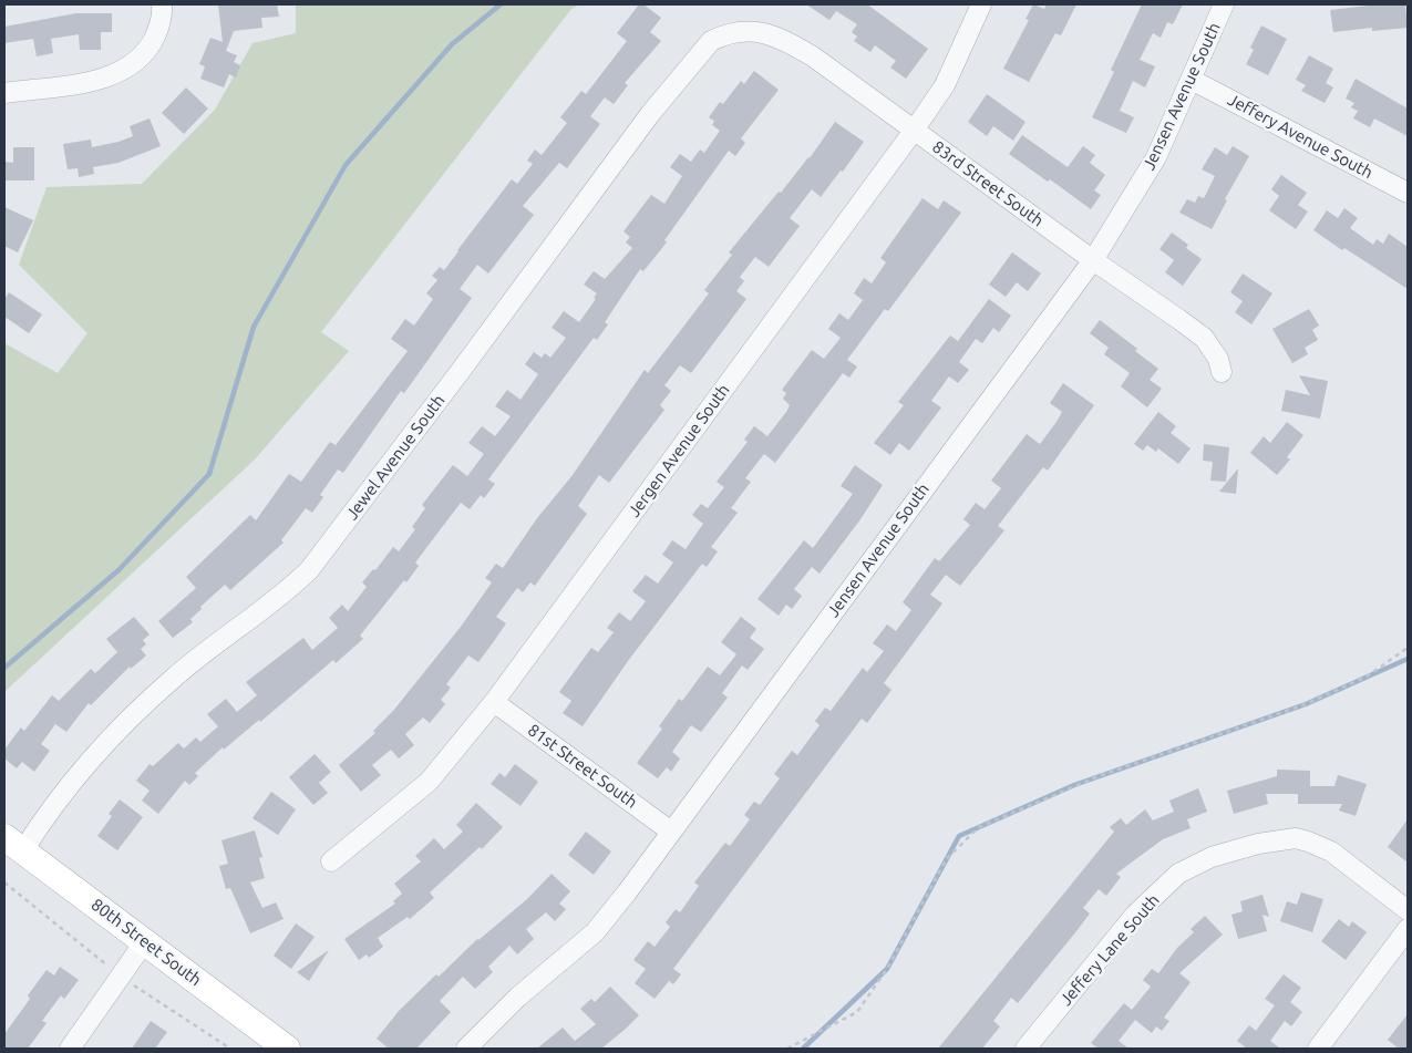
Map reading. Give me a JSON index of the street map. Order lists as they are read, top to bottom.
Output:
{
  "streets": {
    "main road": ["80th Street South"],
    "street": [
      "Jensen Avenue South",
      "Jeffery Avenue South",
      "83rd Street South",
      "Jergen Avenue South",
      "Jewel Avenue South",
      "81st Street South",
      "Jeffery Lane South"
    ]
  },
  "crossings": [
    ["Jensen Avenue South", "Jeffery Avenue South"],
    ["Jensen Avenue South", "83rd Street South"],
    ["Jensen Avenue South", "81st Street South"],
    ["83rd Street South", "Jergen Avenue South"],
    ["83rd Street South", "Jewel Avenue South"],
    ["Jergen Avenue South", "81st Street South"],
    ["Jewel Avenue South", "80th Street South"]
  ]
}
